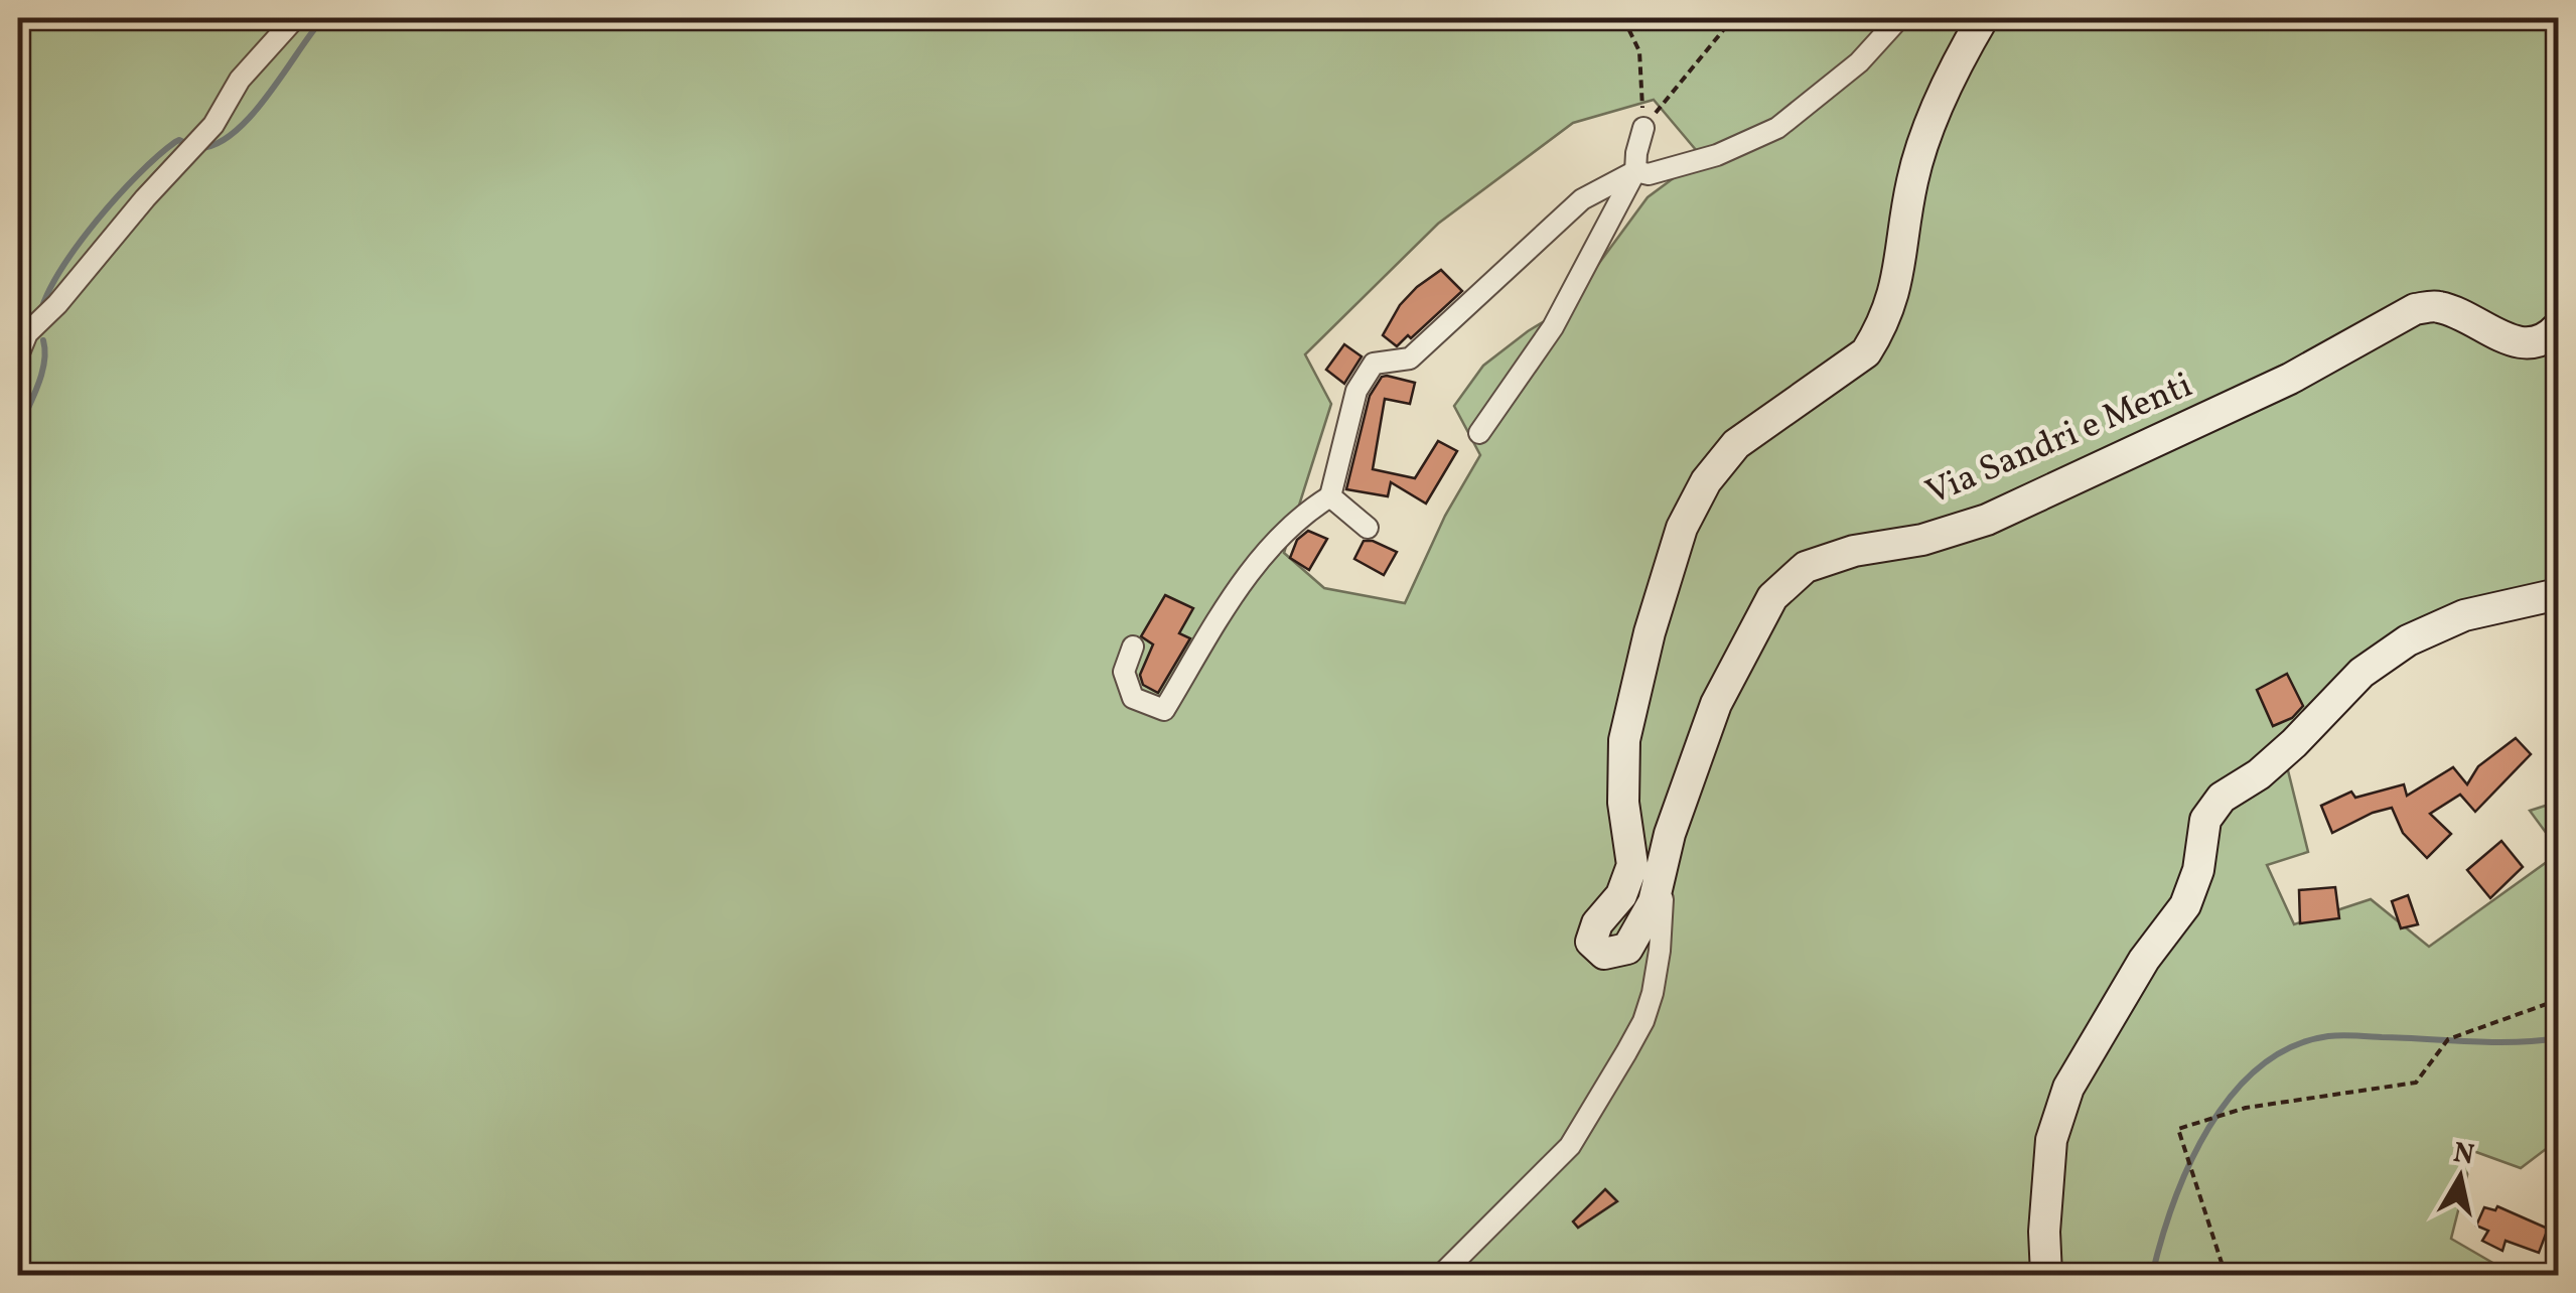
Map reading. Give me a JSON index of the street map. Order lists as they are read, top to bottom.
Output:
{
  "streets": {
    "main road": ["Via Sandri e Menti"]
  },
  "north": "top"
}
